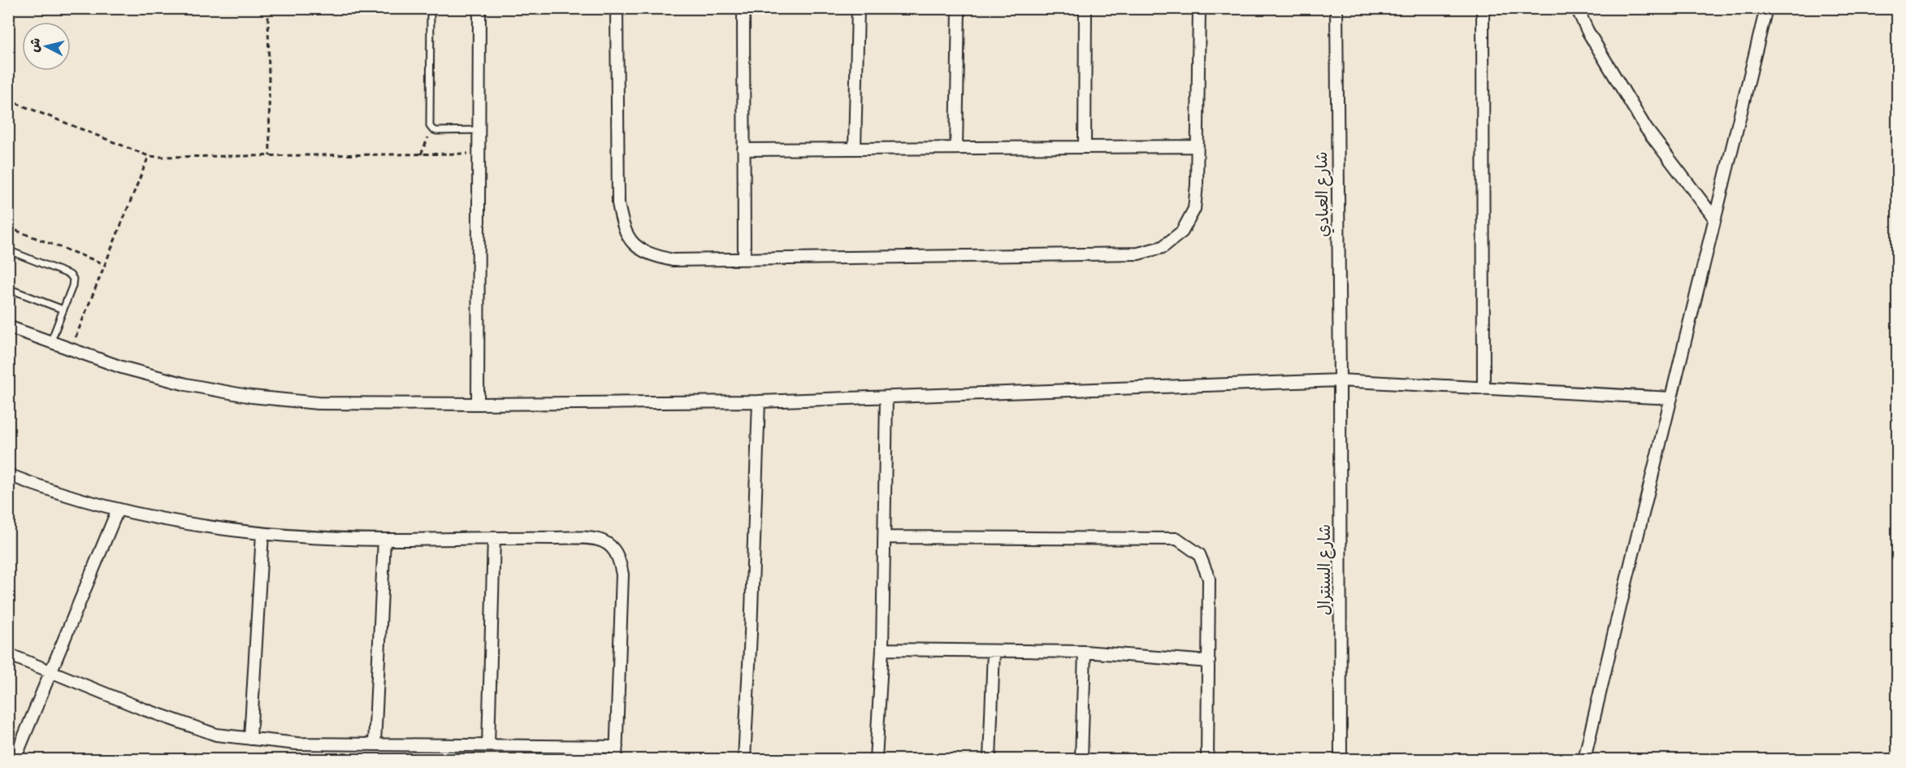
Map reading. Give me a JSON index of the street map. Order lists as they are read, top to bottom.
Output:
{
  "streets": {
    "street": ["شارع العبادي", "شارع السنترال"]
  },
  "crossings": [
    ["شارع العبادي", "شارع السنترال"]
  ],
  "north": "left"
}
